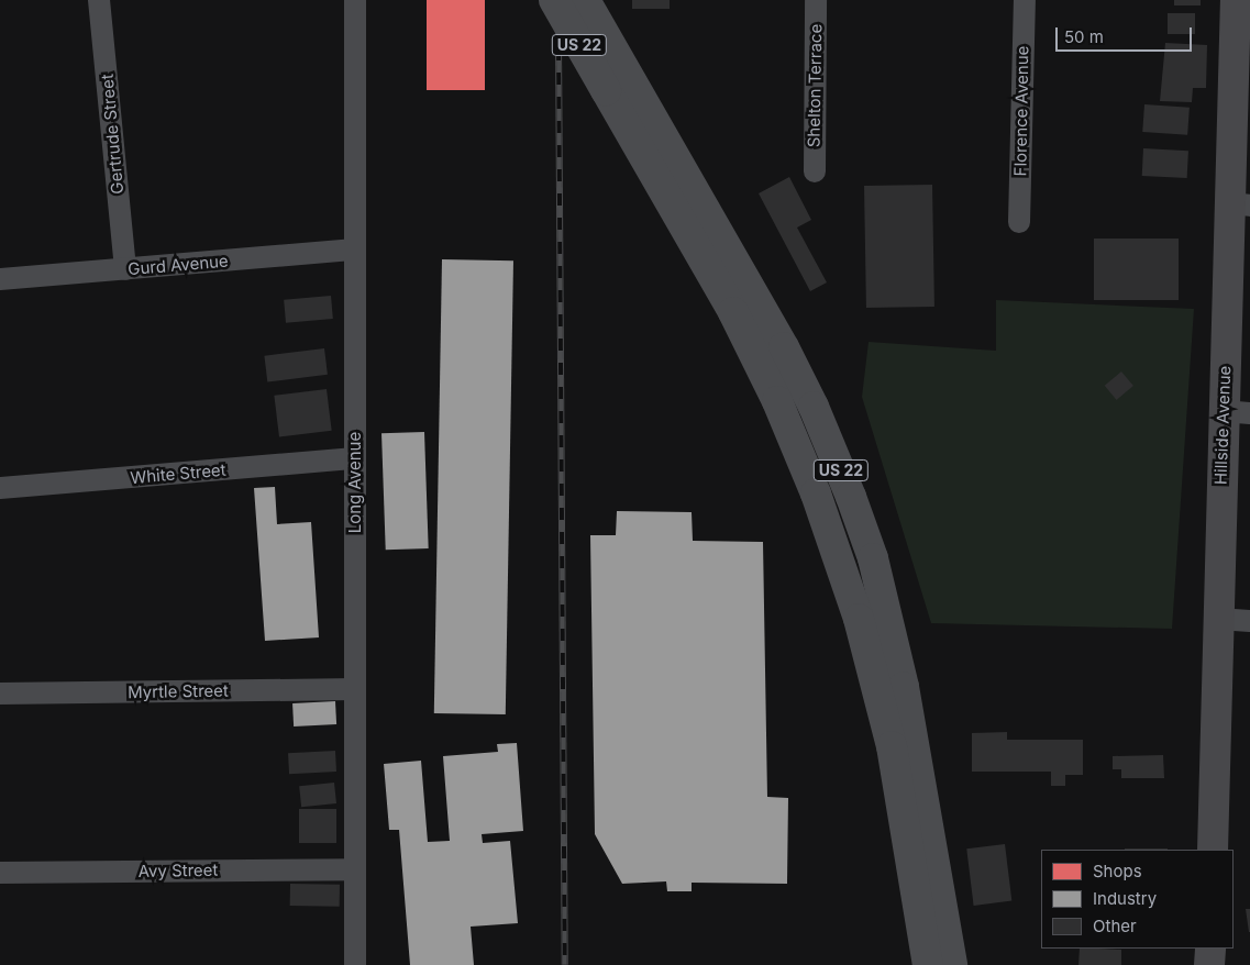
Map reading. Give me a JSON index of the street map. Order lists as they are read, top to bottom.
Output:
{
  "streets": {
    "highway": ["US 22"],
    "main road": ["Hillside Avenue"],
    "street": [
      "Shelton Terrace",
      "Florence Avenue",
      "Gertrude Street",
      "Gurd Avenue",
      "White Street",
      "Long Avenue",
      "Myrtle Street",
      "Avy Street"
    ]
  },
  "crossings": [
    ["Gertrude Street", "Gurd Avenue"],
    ["Gurd Avenue", "Long Avenue"],
    ["White Street", "Long Avenue"],
    ["Long Avenue", "Myrtle Street"],
    ["Long Avenue", "Avy Street"]
  ],
  "legend": ["Shops", "Industry", "Other"],
  "scale_bar": "50 m"
}
